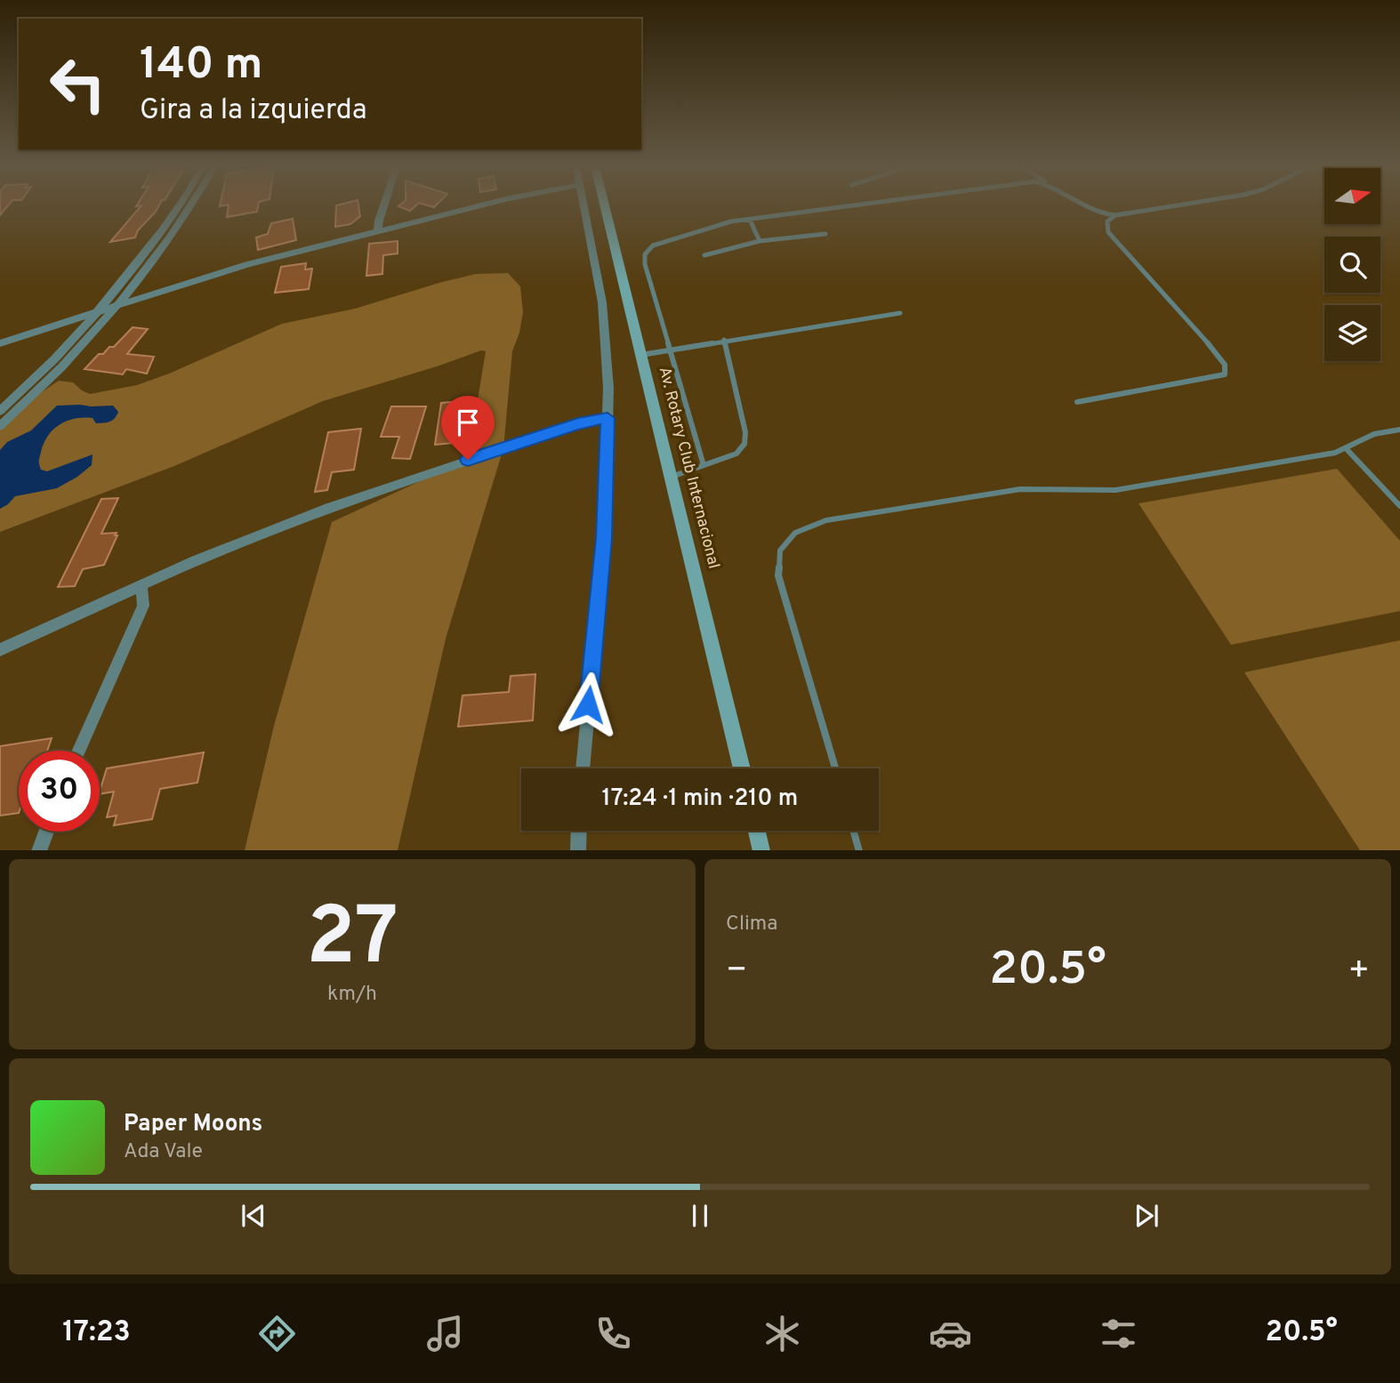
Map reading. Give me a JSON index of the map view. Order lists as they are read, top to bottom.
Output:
{
  "streets": {
    "main road": ["Av. Rotary Club Internacional"]
  },
  "north": "right",
  "page": {
    "turn": ["140 m", "Gira a la izquierda"],
    "limit": "30",
    "trip": "17:24 · 1 min · 210 m",
    "tile": [
      ["27", "km/h"],
      "Clima"
    ],
    "heat": ["−", "20.5°", "+"],
    "song": ["Paper Moons", "Ada Vale"],
    "tabs": ["17:23", "20.5°"]
  }
}
